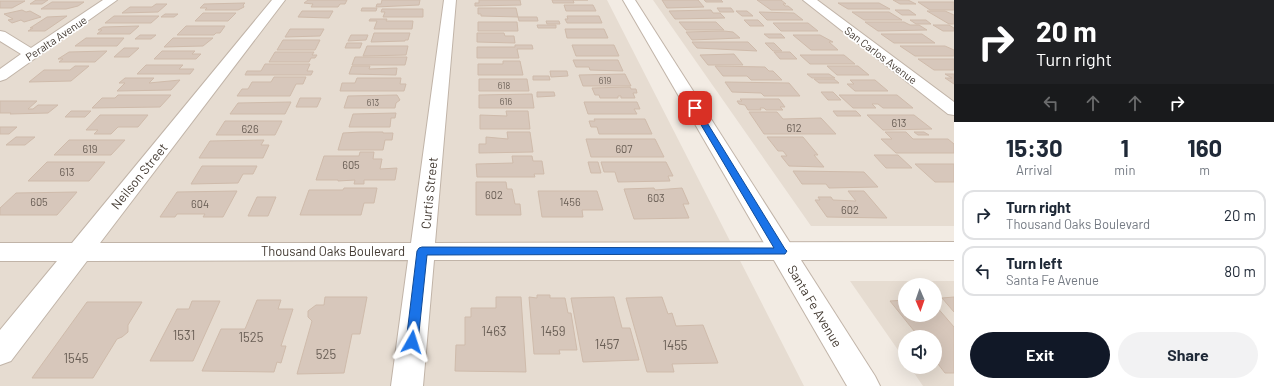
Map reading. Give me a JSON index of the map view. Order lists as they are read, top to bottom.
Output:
{
  "streets": {
    "street": [
      "Peralta Avenue",
      "San Carlos Avenue",
      "Neilson Street",
      "Curtis Street",
      "Thousand Oaks Boulevard",
      "Santa Fe Avenue"
    ]
  },
  "crossings": [
    ["Neilson Street", "Thousand Oaks Boulevard"],
    ["Curtis Street", "Thousand Oaks Boulevard"],
    ["Thousand Oaks Boulevard", "Santa Fe Avenue"]
  ],
  "house_numbers": [
    "619",
    "618",
    "616",
    "613",
    "613",
    "612",
    "626",
    "619",
    "607",
    "605",
    "613",
    "602",
    "603",
    "605",
    "1456",
    "604",
    "602",
    "1463",
    "1459",
    "1531",
    "1525",
    "1457",
    "1455",
    "525",
    "1545"
  ],
  "north": "bottom",
  "page": {
    "turn": ["20 m", "Turn right"],
    "eta": [
      "15:30",
      "Arrival",
      "1",
      "min",
      "160",
      "m"
    ],
    "list": [
      {
        "name": "Turn right",
        "note": "Thousand Oaks Boulevard",
        "value": "20 m"
      },
      {
        "name": "Turn left",
        "note": "Santa Fe Avenue",
        "value": "80 m"
      }
    ],
    "buttons": ["Exit", "Share"]
  }
}
